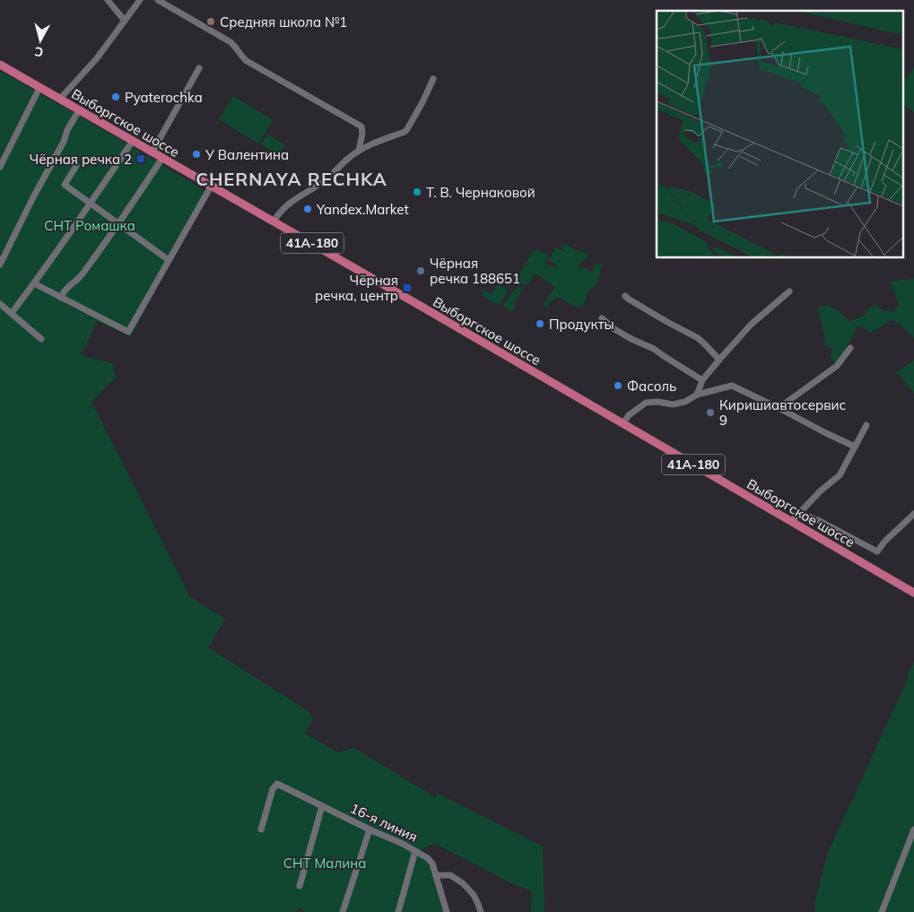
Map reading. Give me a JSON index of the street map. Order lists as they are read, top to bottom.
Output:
{
  "streets": {
    "main road": ["Выборгское шоссе", "41А-180"],
    "street": ["16-я линия"]
  },
  "districts": ["CHERNAYA RECHKA"],
  "parks": ["СНТ Ромашка", "СНТ Малина"],
  "places": {
    "other": [
      "Средняя школа №1",
      "Pyaterochka",
      "У Валентина",
      "Т. В. Чернаковой",
      "Yandex.Market",
      "Чёрная речка 188651",
      "Продукты",
      "Фасоль",
      "Киришиавтосервис 9"
    ],
    "transit": ["Чёрная речка 2", "Чёрная речка, центр"]
  },
  "north": "bottom"
}
